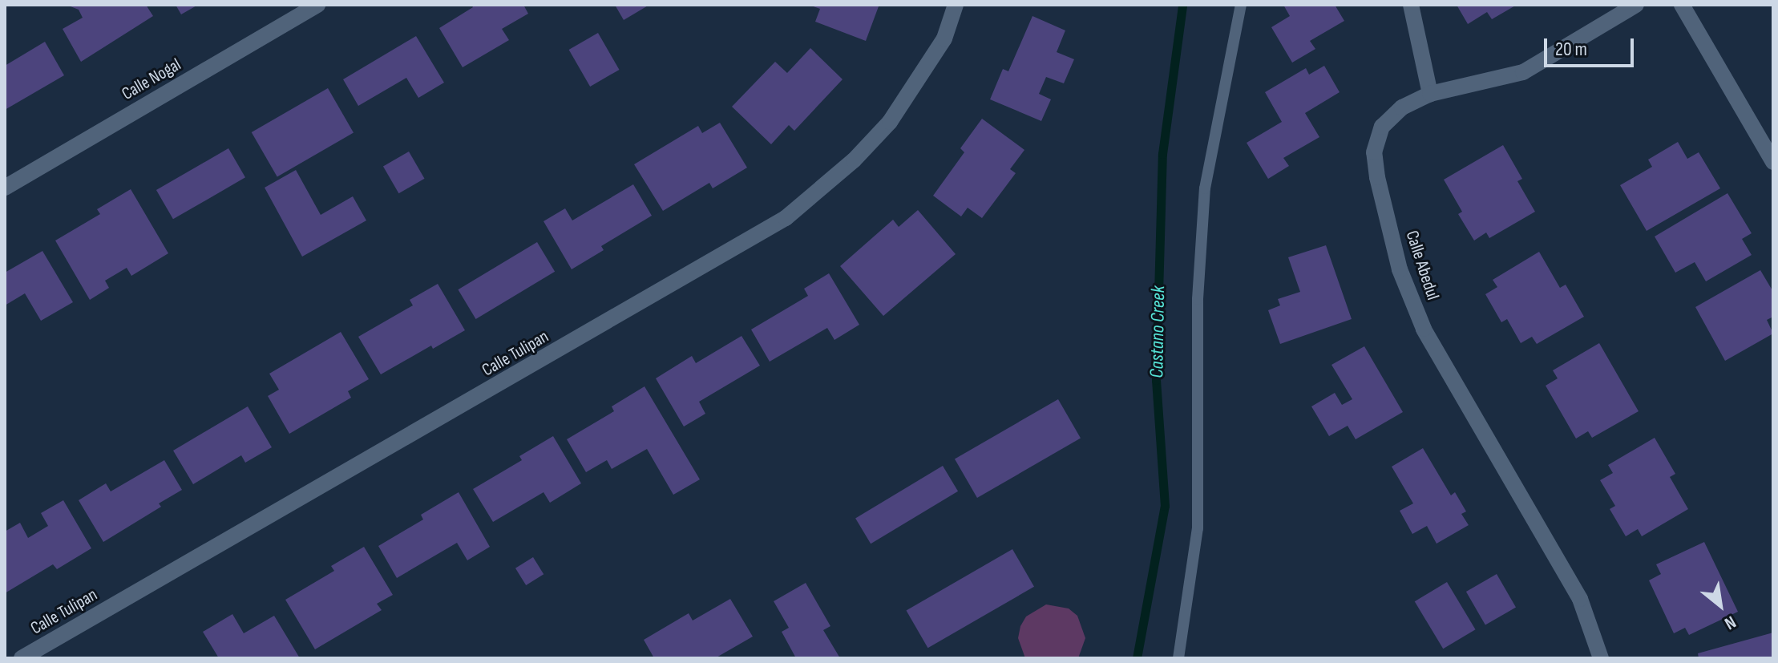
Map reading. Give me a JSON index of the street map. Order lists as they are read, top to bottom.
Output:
{
  "streets": {
    "street": ["Calle Nogal", "Calle Abedul", "Calle Tulipan"]
  },
  "water": ["Castano Creek"],
  "scale_bar": "20 m",
  "north": "bottom right"
}
